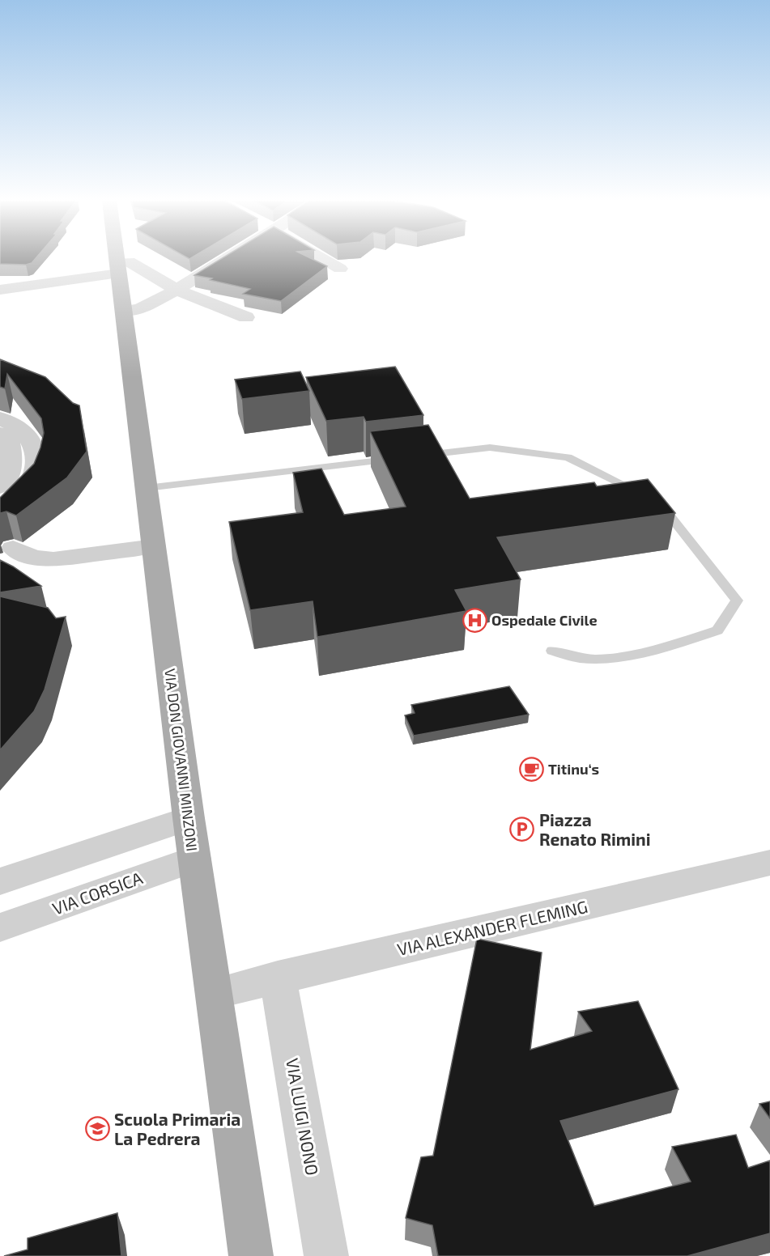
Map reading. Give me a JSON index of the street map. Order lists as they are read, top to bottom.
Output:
{
  "streets": {
    "main road": ["VIA DON GIOVANNI MINZONI"],
    "street": ["VIA CORSICA", "VIA ALEXANDER FLEMING", "VIA LUIGI NONO"]
  },
  "crossings": [
    ["VIA DON GIOVANNI MINZONI", "VIA CORSICA"],
    ["VIA DON GIOVANNI MINZONI", "VIA ALEXANDER FLEMING"],
    ["VIA ALEXANDER FLEMING", "VIA LUIGI NONO"]
  ],
  "places": {
    "hospital": ["Ospedale Civile"],
    "cafe": ["Titinu‘s"],
    "parking": ["Piazza Renato Rimini"],
    "school or university": ["Scuola Primaria La Pedrera"]
  }
}
